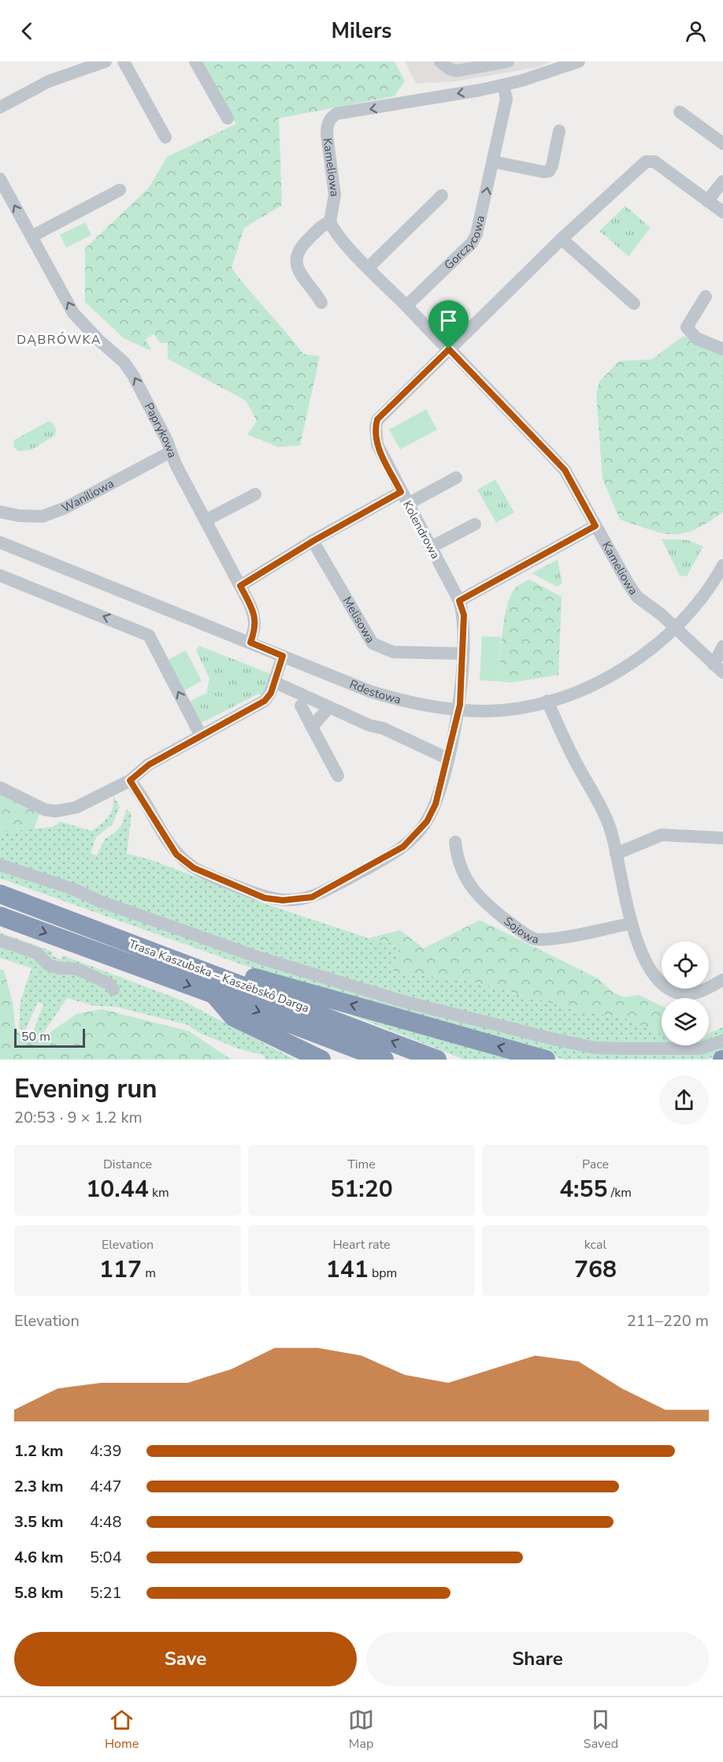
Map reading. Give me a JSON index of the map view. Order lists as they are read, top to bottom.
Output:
{
  "streets": {
    "highway": ["Trasa Kaszubska – Kaszëbskô Darga"],
    "street": [
      "Kameliowa",
      "Gorczycowa",
      "Paprykowa",
      "Waniliowa",
      "Kolendrowa",
      "Melisowa",
      "Rdestowa",
      "Sojowa"
    ]
  },
  "crossings": [
    ["Kameliowa", "Gorczycowa"],
    ["Kameliowa", "Kolendrowa"],
    ["Kameliowa", "Rdestowa"],
    ["Paprykowa", "Waniliowa"],
    ["Paprykowa", "Rdestowa"],
    ["Kolendrowa", "Melisowa"],
    ["Kolendrowa", "Rdestowa"]
  ],
  "one_way": ["Paprykowa"],
  "districts": ["DĄBRÓWKA"],
  "scale_bar": "50 m",
  "page": {
    "header": "Milers",
    "scale": "50 m",
    "heading": ["Evening run", "20:53 · 9 × 1.2 km"],
    "stats": [
      ["Distance", "10.44 km"],
      ["Time", "51:20"],
      ["Pace", "4:55 /km"],
      ["Elevation", "117 m"],
      ["Heart rate", "141 bpm"],
      ["kcal", "768"]
    ],
    "chart": ["Elevation", "211–220 m"],
    "list": [
      {
        "name": "1.2 km",
        "note": "4:39"
      },
      {
        "name": "2.3 km",
        "note": "4:47"
      },
      {
        "name": "3.5 km",
        "note": "4:48"
      },
      {
        "name": "4.6 km",
        "note": "5:04"
      },
      {
        "name": "5.8 km",
        "note": "5:21"
      }
    ],
    "buttons": ["Save", "Share"],
    "tabs": ["Home", "Map", "Saved"]
  }
}
